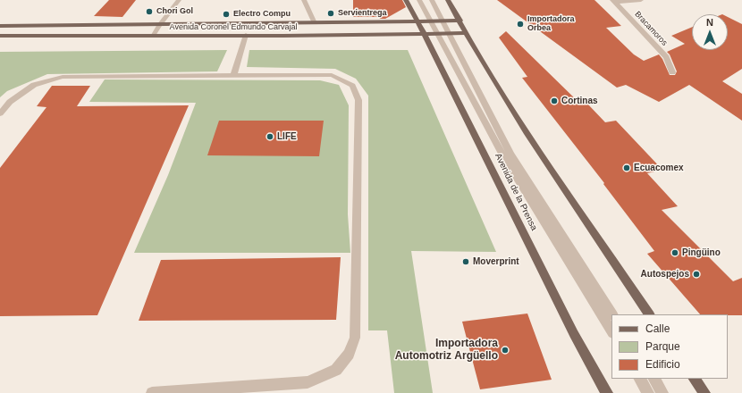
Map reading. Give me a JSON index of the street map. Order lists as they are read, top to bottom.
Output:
{
  "streets": {
    "main road": ["Avenida Coronel Edmundo Carvajal", "Avenida de la Prensa"],
    "street": ["Bracamoros"]
  },
  "crossings": [
    ["Avenida Coronel Edmundo Carvajal", "Avenida de la Prensa"]
  ],
  "places": [
    "Chori Gol",
    "Servientrega",
    "Electro Compu",
    "Importadora Orbea",
    "Cortinas",
    "LIFE",
    "Ecuacomex",
    "Pingüino",
    "Moverprint",
    "Autospejos",
    "Importadora Automotriz Argüello"
  ],
  "legend": ["Calle", "Parque", "Edificio"],
  "north": "top"
}
